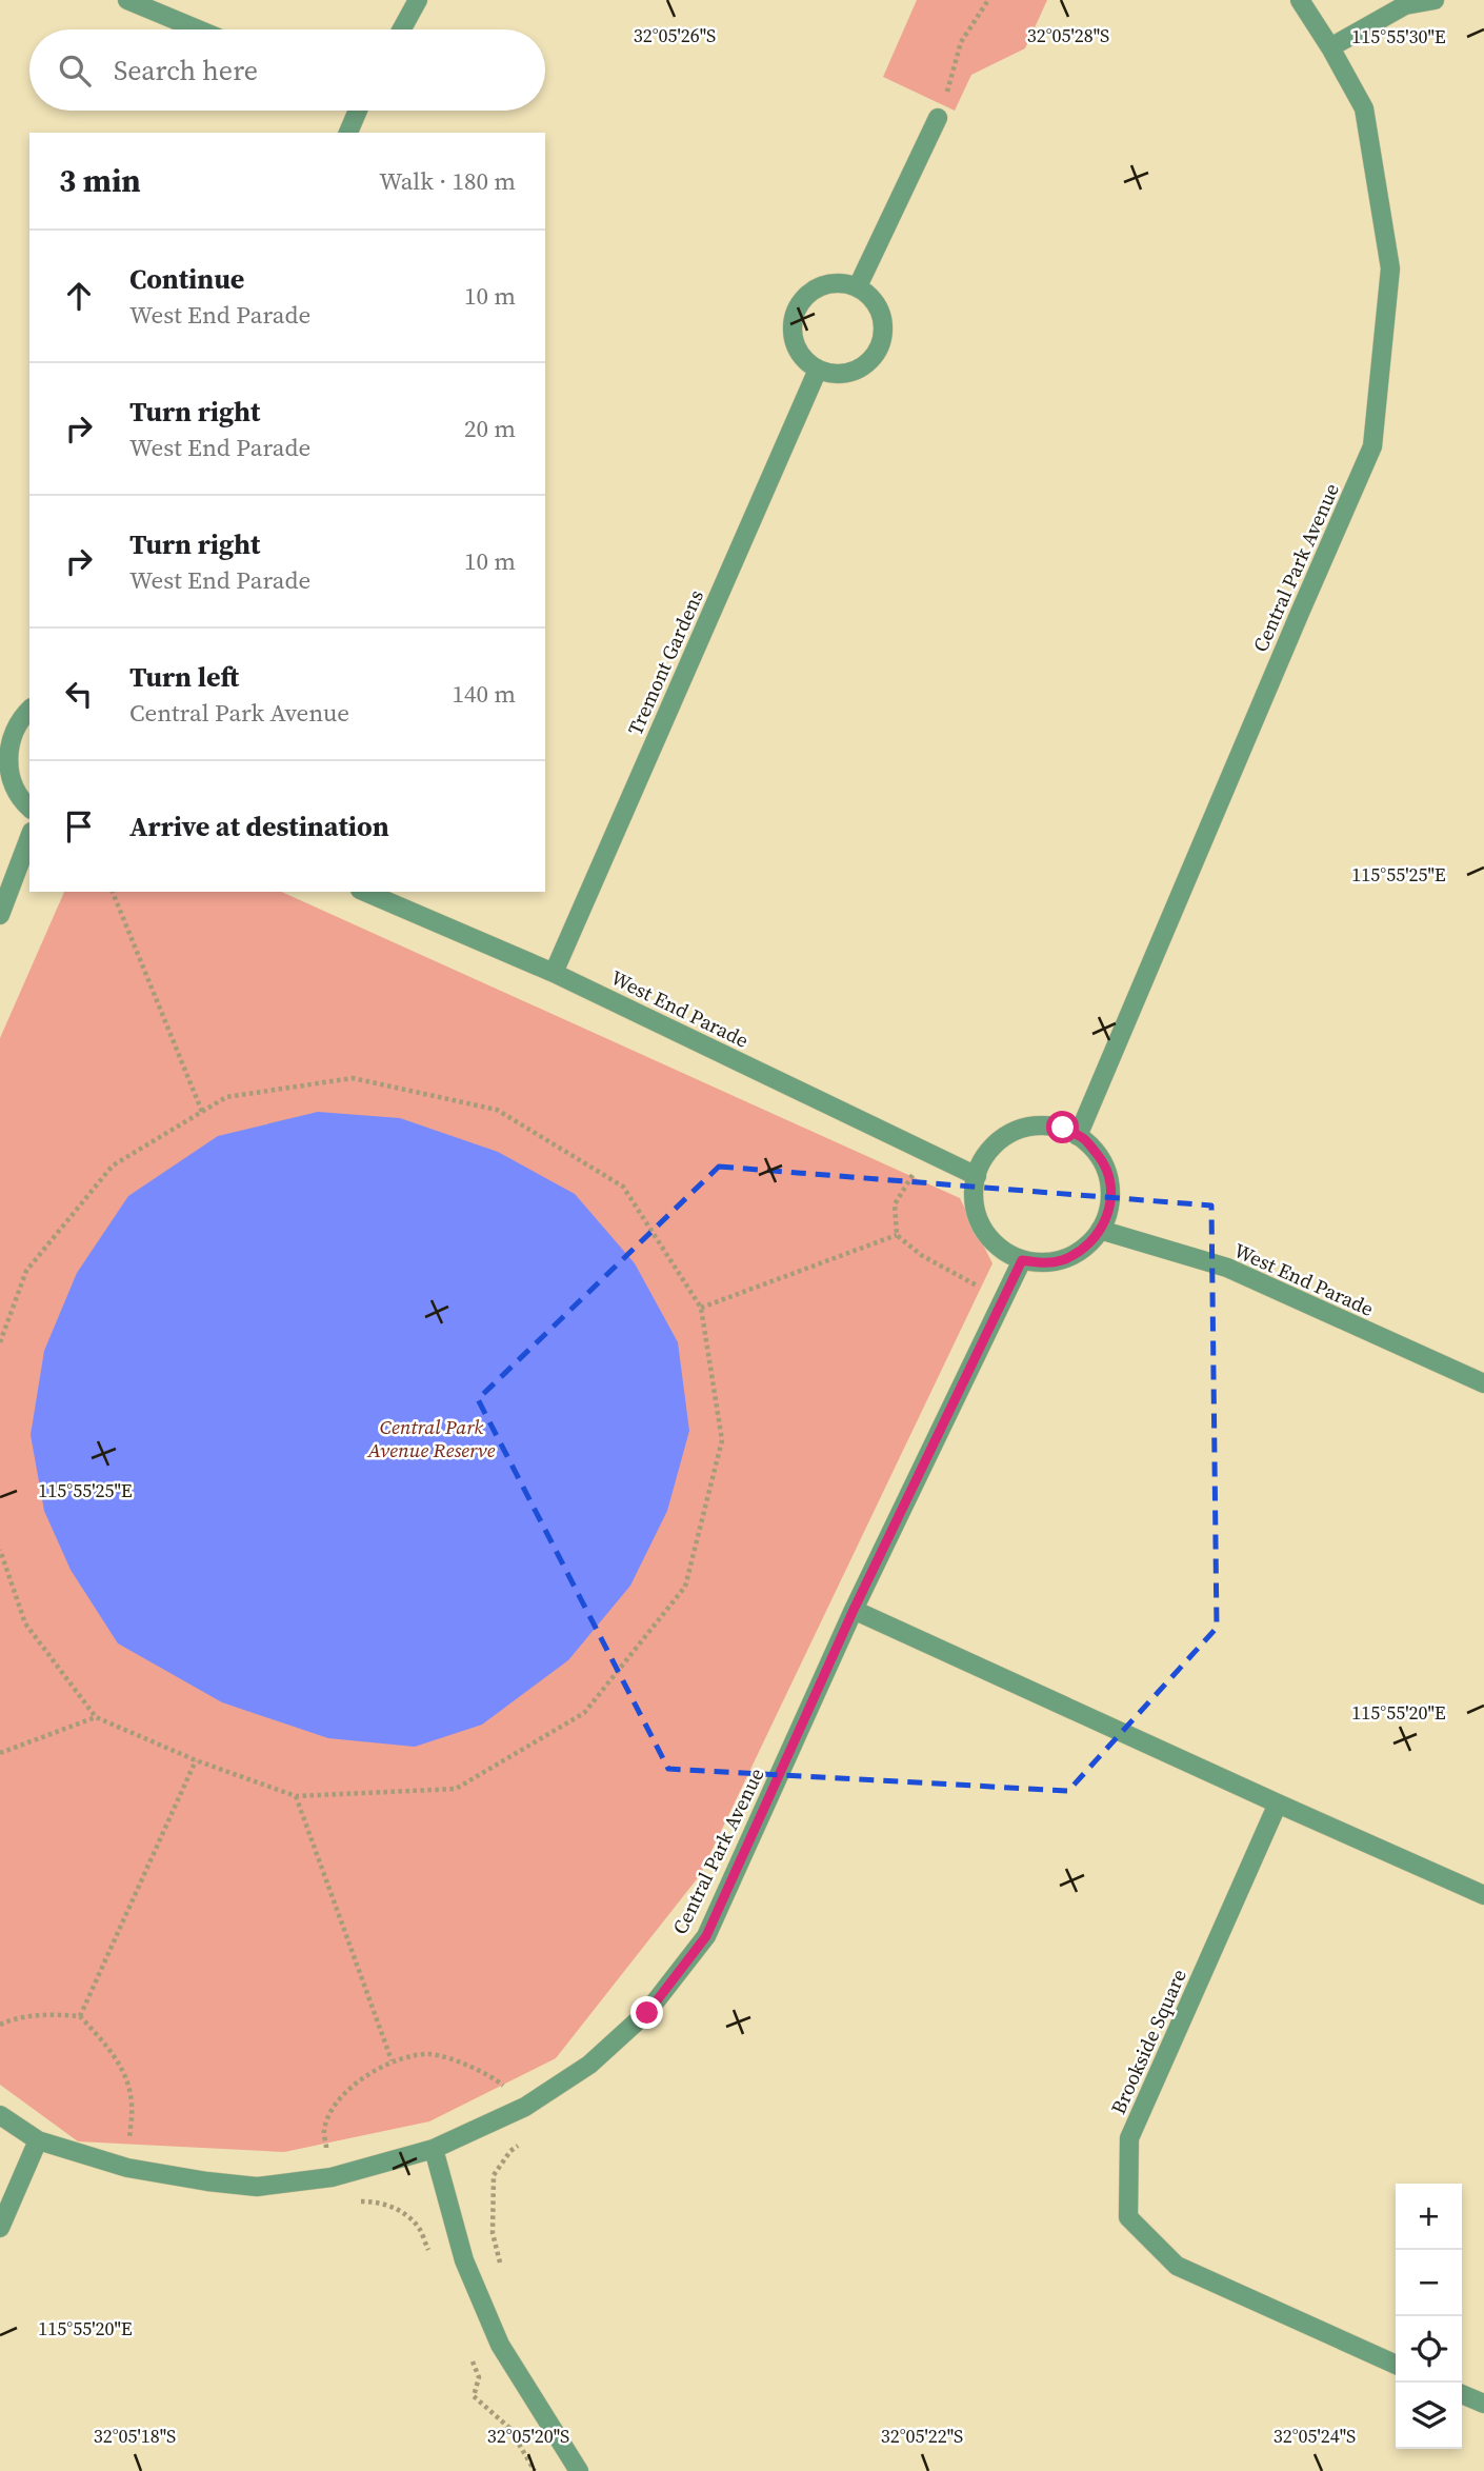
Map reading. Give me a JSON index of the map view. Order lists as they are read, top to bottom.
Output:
{
  "streets": {
    "street": [
      "Central Park Avenue",
      "Tremont Gardens",
      "West End Parade",
      "Brookside Square"
    ]
  },
  "crossings": [
    ["Central Park Avenue", "West End Parade"],
    ["Tremont Gardens", "West End Parade"]
  ],
  "parks": ["Central Park Avenue Reserve"],
  "page": {
    "search": "Search here",
    "heading": ["3 min", "Walk · 180 m"],
    "list": [
      ["Continue", "West End Parade", "10 m"],
      ["Turn right", "West End Parade", "20 m"],
      ["Turn right", "West End Parade", "10 m"],
      ["Turn left", "Central Park Avenue", "140 m"],
      "Arrive at destination"
    ],
    "map_buttons": ["+", "−"]
  },
  "coordinates": [
    "32°05'26\"S",
    "32°05'28\"S",
    "115°55'30\"E",
    "115°55'25\"E",
    "115°55'20\"E",
    "32°05'18\"S",
    "32°05'20\"S",
    "32°05'22\"S",
    "32°05'24\"S"
  ]
}
